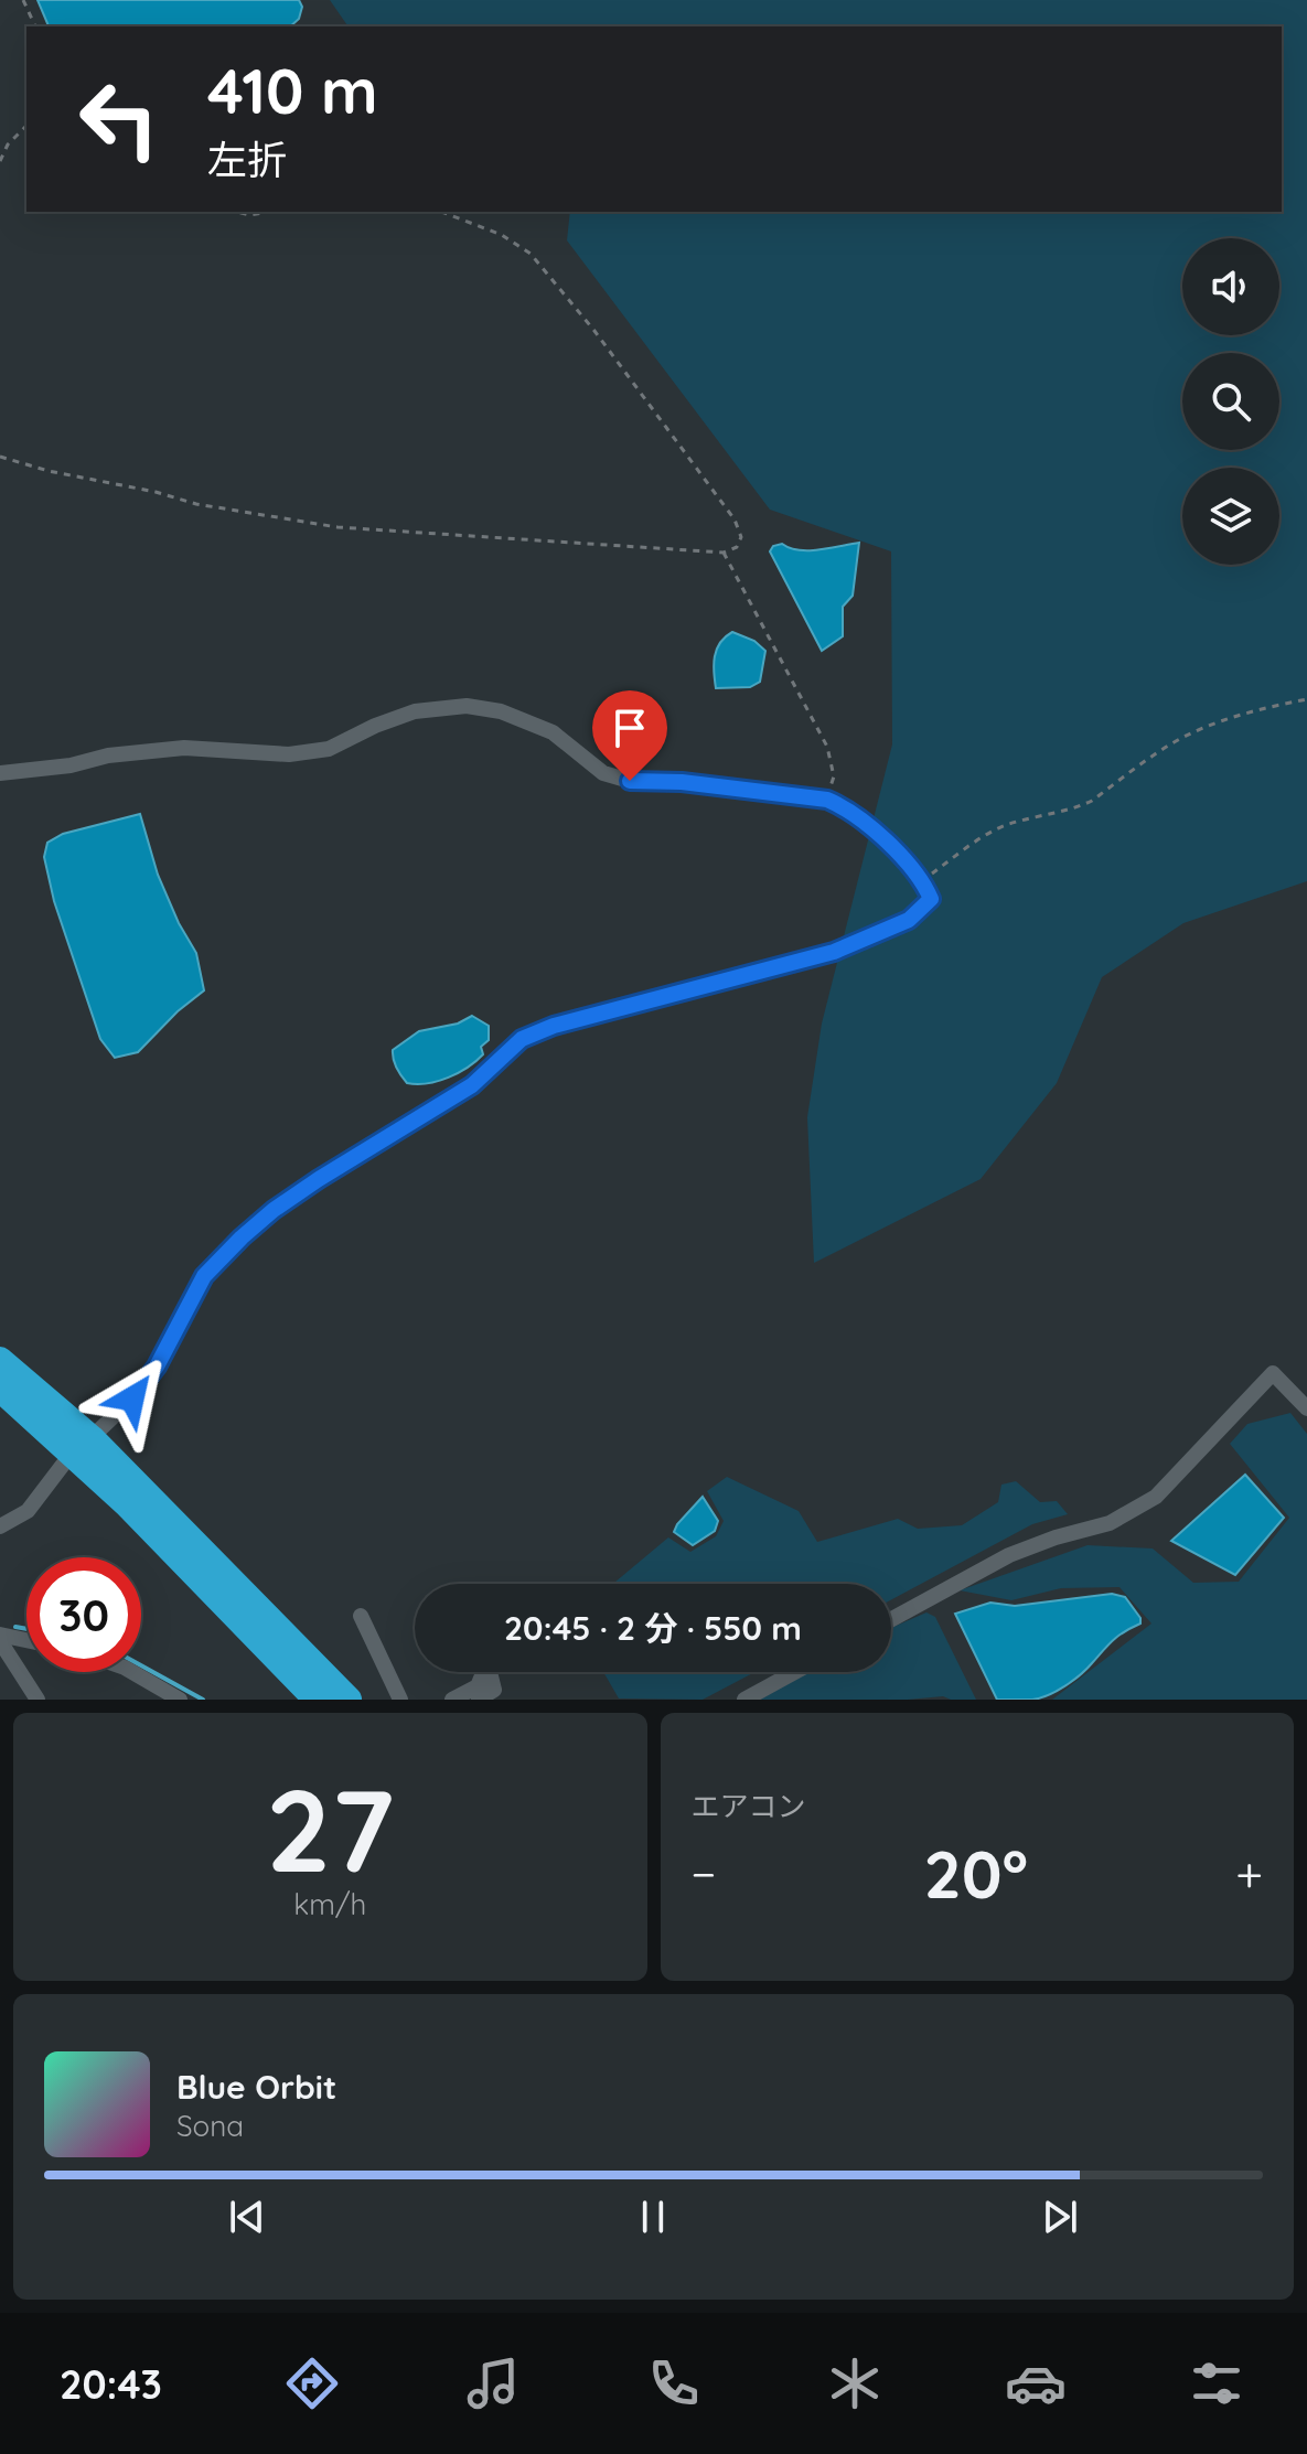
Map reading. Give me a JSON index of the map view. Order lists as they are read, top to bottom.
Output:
{
  "page": {
    "turn": ["410 m", "左折"],
    "limit": "30",
    "trip": "20:45 · 2 分 · 550 m",
    "tile": [
      ["27", "km/h"],
      "エアコン"
    ],
    "heat": ["−", "20°", "+"],
    "song": ["Blue Orbit", "Sona"],
    "tabs": "20:43"
  }
}
